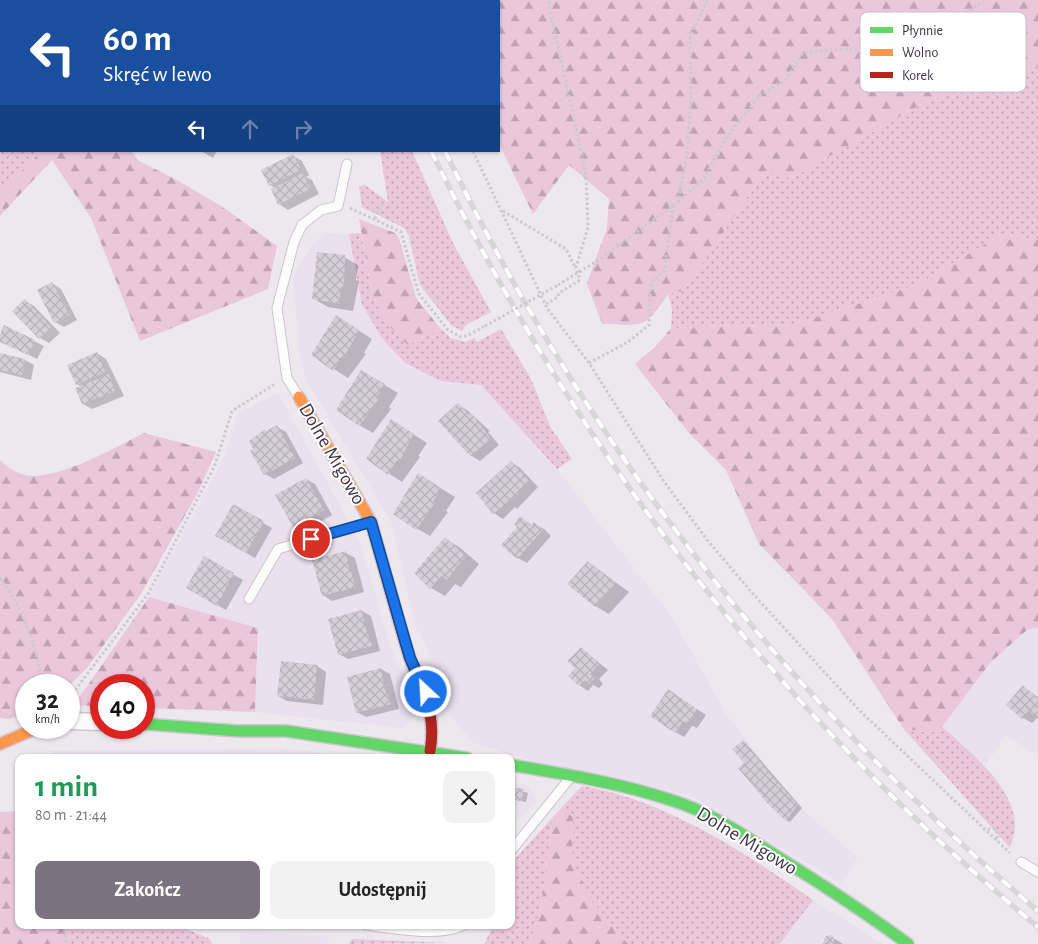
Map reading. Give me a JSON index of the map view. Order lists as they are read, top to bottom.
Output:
{
  "streets": {
    "street": ["Dolne Migowo"]
  },
  "legend": ["Płynnie", "Wolno", "Korek"],
  "page": {
    "turn": ["60 m", "Skręć w lewo"],
    "speed": "32 km/h",
    "limit": "40",
    "heading": ["1 min", "80 m · 21:44"],
    "buttons": ["Zakończ", "Udostępnij"]
  }
}
